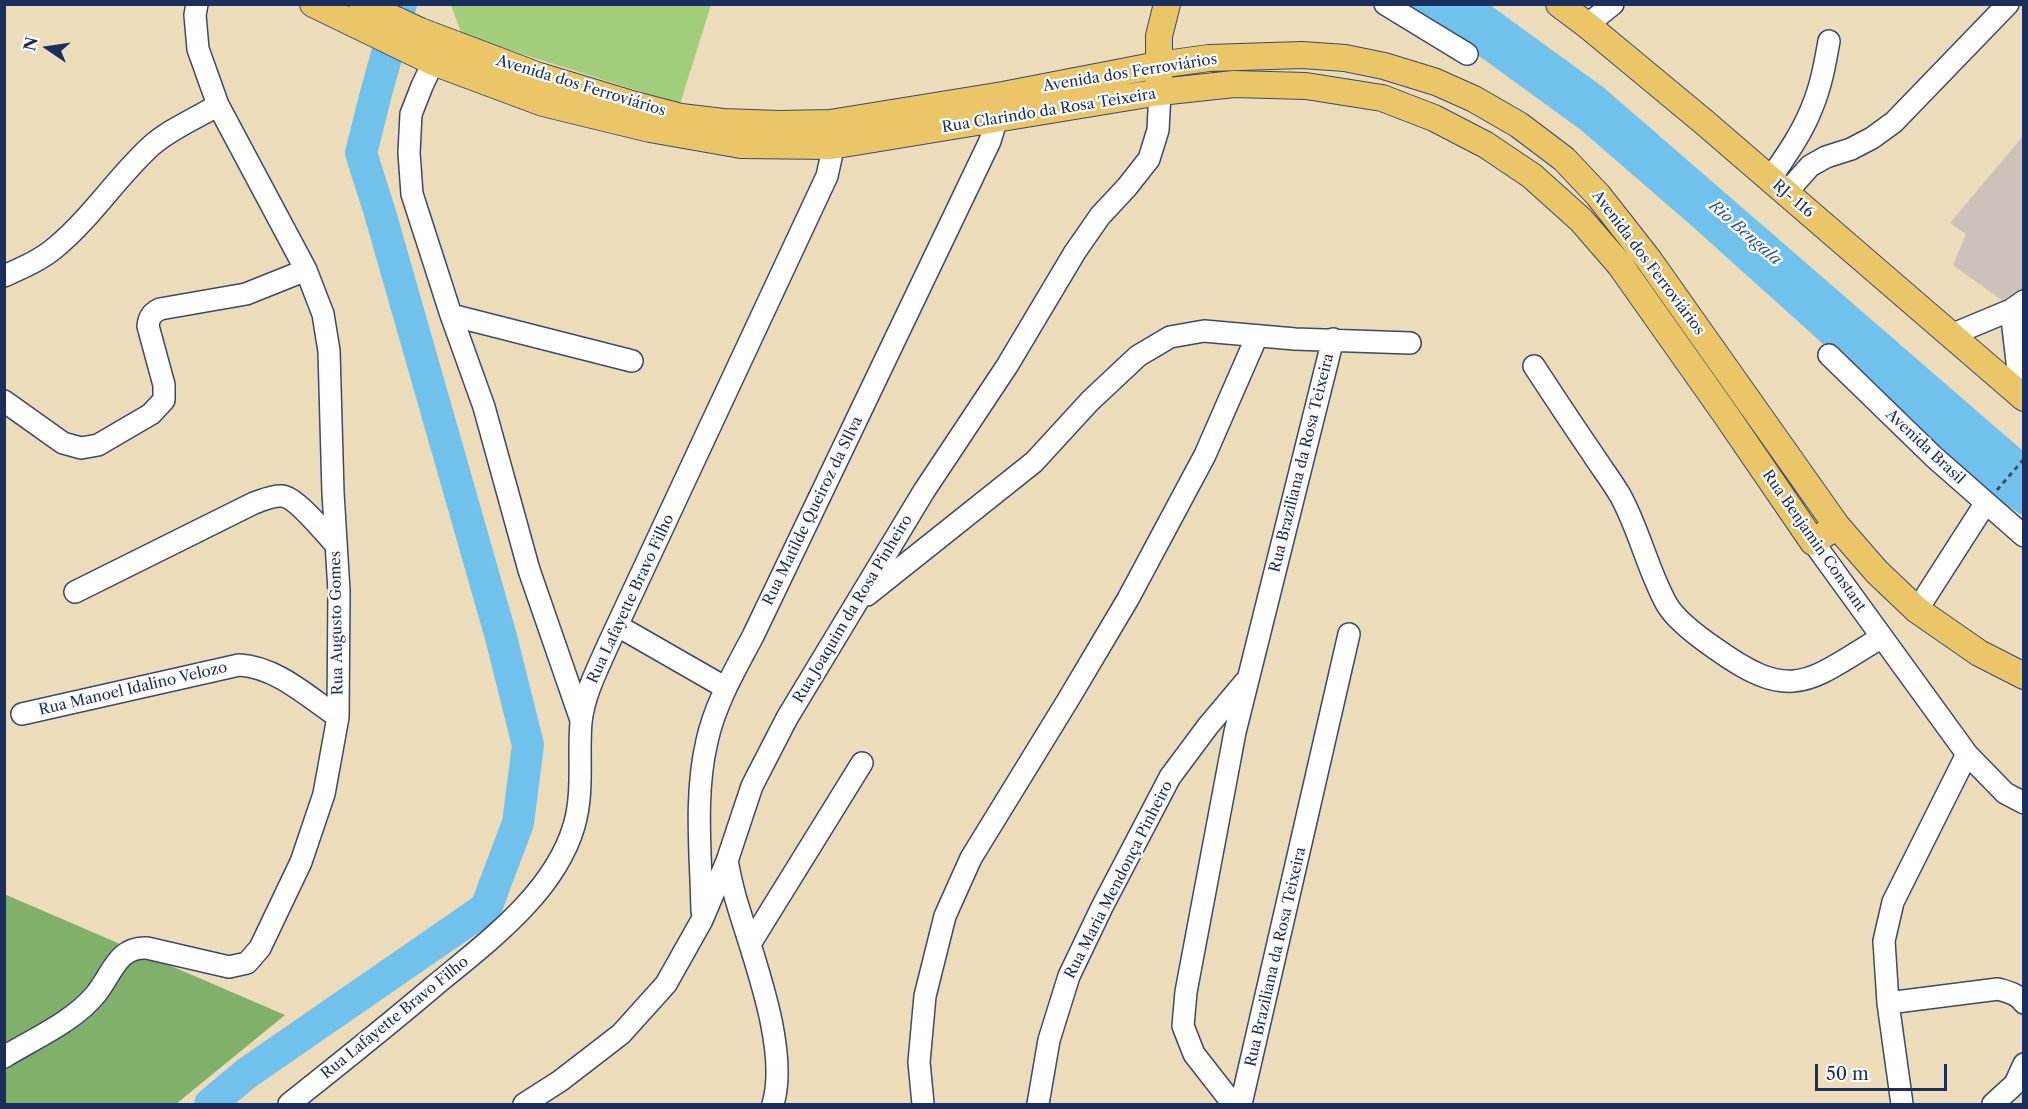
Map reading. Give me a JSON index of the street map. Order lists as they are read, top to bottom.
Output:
{
  "streets": {
    "main road": [
      "Avenida dos Ferroviários",
      "Rua Clarindo da Rosa Teixeira",
      "RJ- 116",
      "Rua Benjamin Constant"
    ],
    "street": [
      "Avenida Brasil",
      "Rua Braziliana da Rosa Teixeira",
      "Rua Matilde Queiroz da SIlva",
      "Rua Lafayette Bravo Filho",
      "Rua Joaquim da Rosa Pinheiro",
      "Rua Augusto Gomes",
      "Rua Manoel Idalino Velozo",
      "Rua Maria Mendonça Pinheiro"
    ]
  },
  "crossings": [
    ["Avenida dos Ferroviários", "Rua Clarindo da Rosa Teixeira"],
    ["Avenida dos Ferroviários", "Rua Matilde Queiroz da SIlva"],
    ["Avenida dos Ferroviários", "Rua Lafayette Bravo Filho"],
    ["Rua Clarindo da Rosa Teixeira", "Rua Matilde Queiroz da SIlva"],
    ["Rua Clarindo da Rosa Teixeira", "Rua Benjamin Constant"],
    ["Rua Clarindo da Rosa Teixeira", "Rua Lafayette Bravo Filho"],
    ["Rua Clarindo da Rosa Teixeira", "Rua Joaquim da Rosa Pinheiro"],
    ["Rua Braziliana da Rosa Teixeira", "Rua Joaquim da Rosa Pinheiro"],
    ["Rua Braziliana da Rosa Teixeira", "Rua Maria Mendonça Pinheiro"],
    ["Rua Matilde Queiroz da SIlva", "Rua Joaquim da Rosa Pinheiro"],
    ["Rua Augusto Gomes", "Rua Manoel Idalino Velozo"]
  ],
  "water": ["Rio Bengala"],
  "scale_bar": "50 m",
  "north": "left"
}
